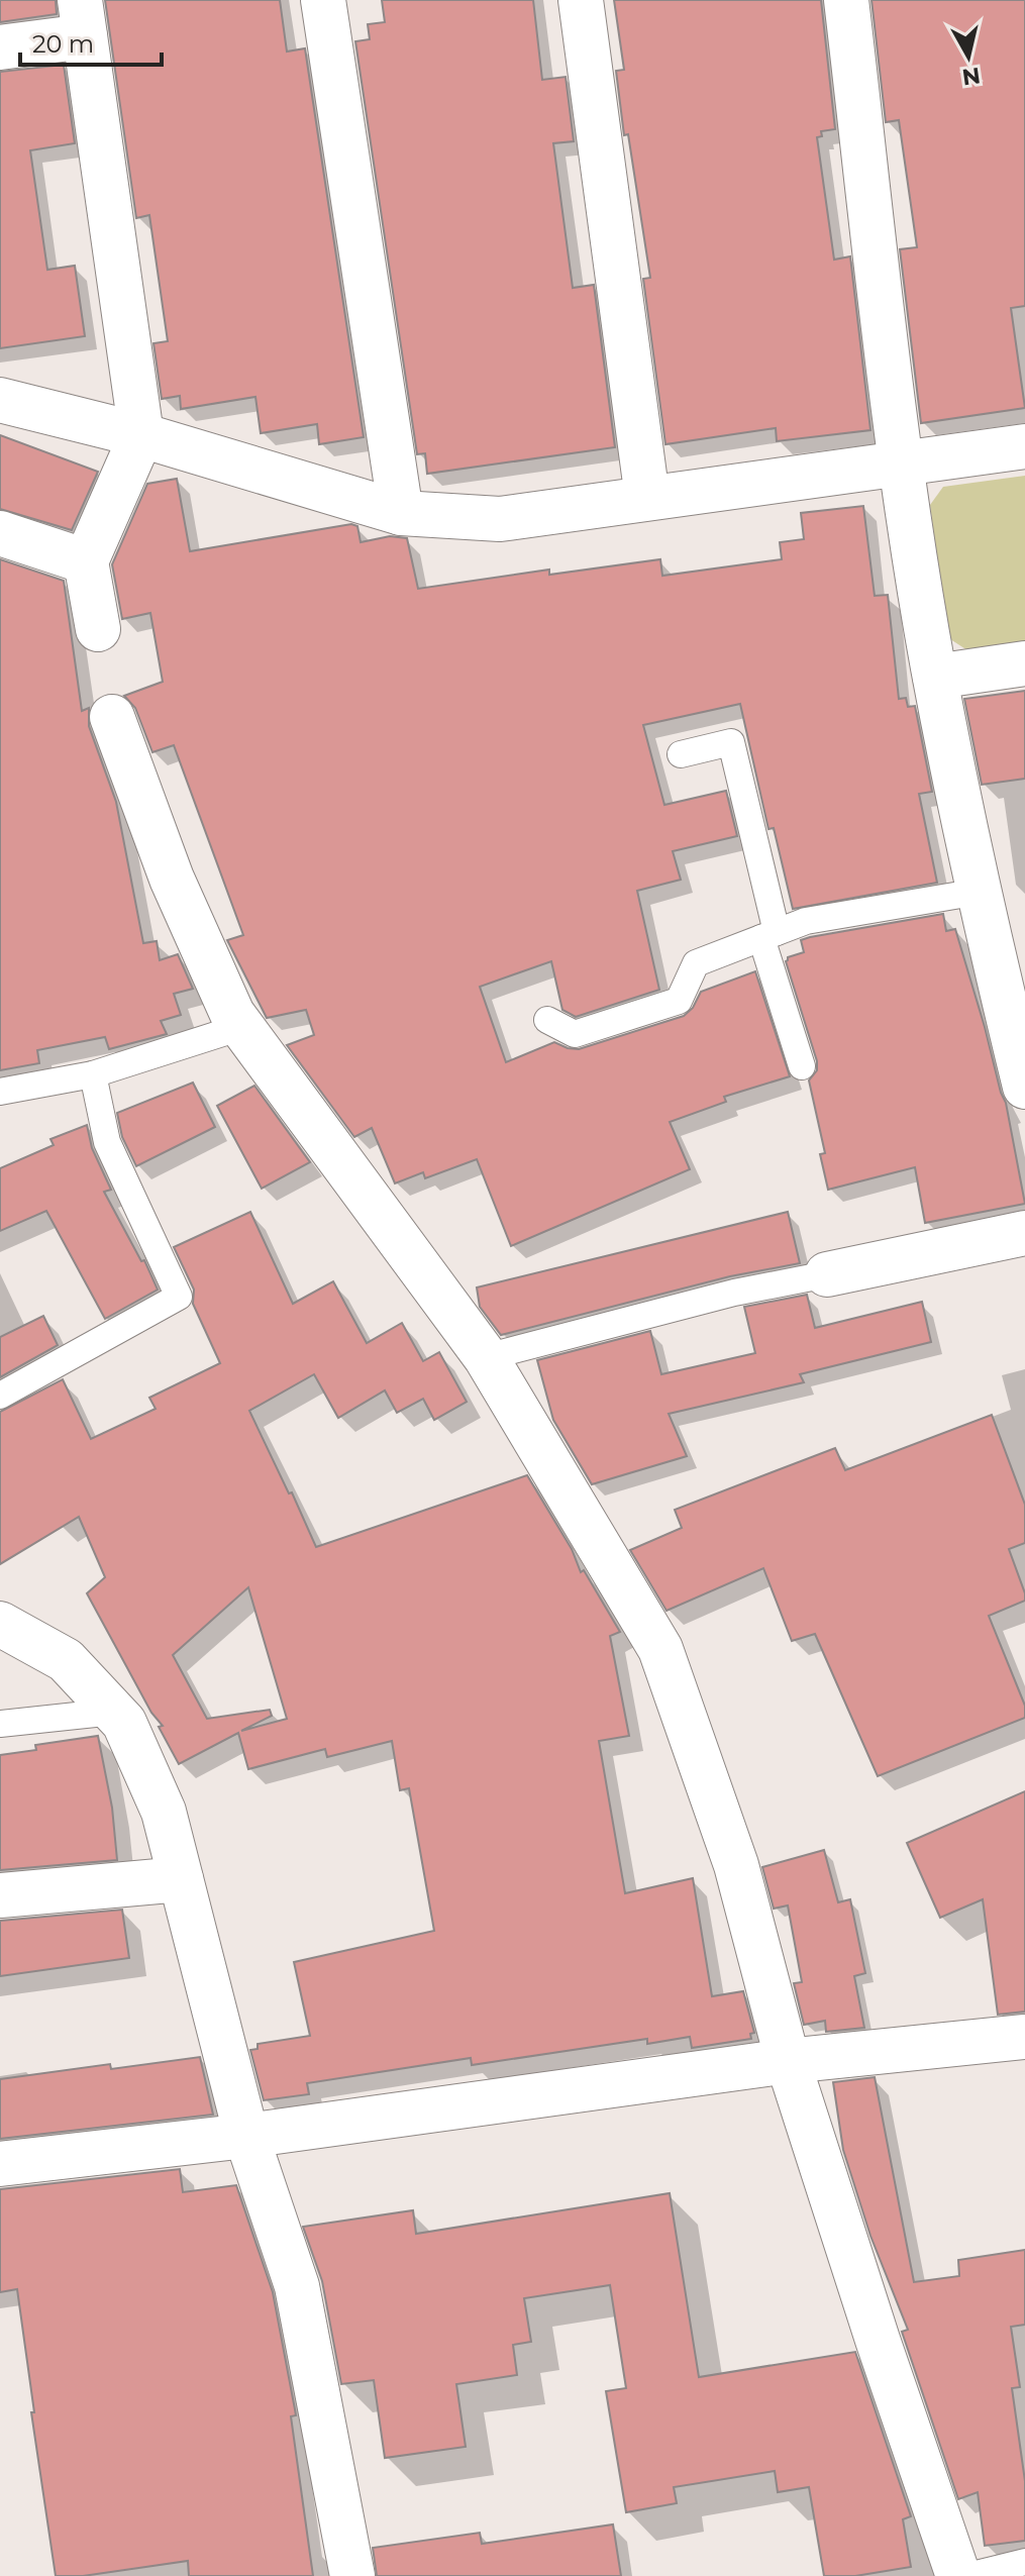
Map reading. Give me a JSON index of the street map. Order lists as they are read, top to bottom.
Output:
{
  "scale_bar": "20 m",
  "north": "bottom"
}
